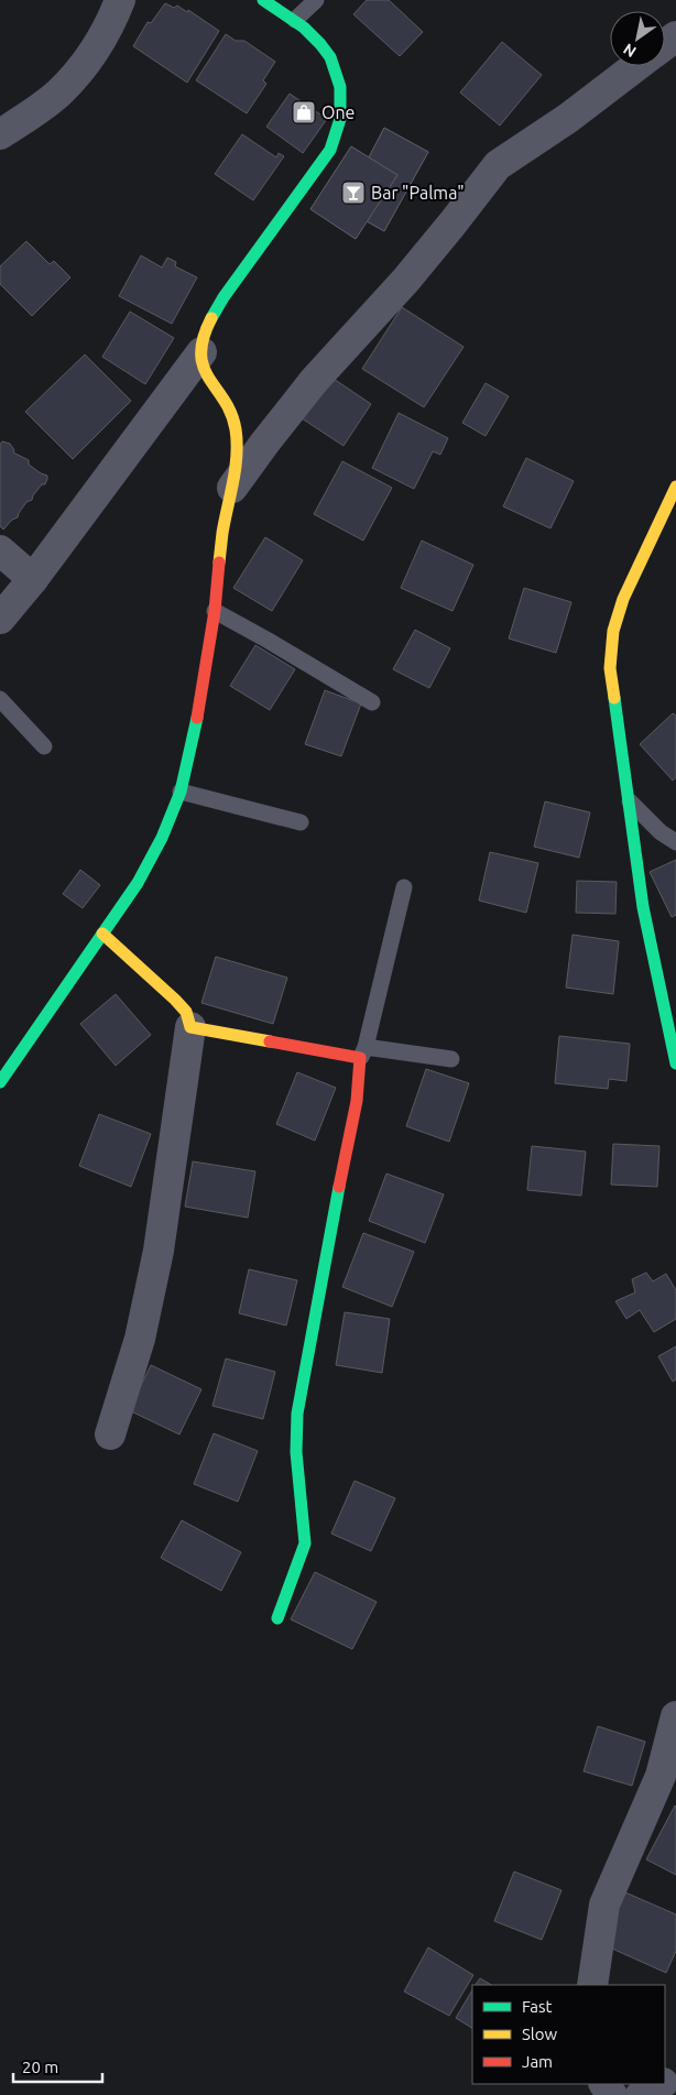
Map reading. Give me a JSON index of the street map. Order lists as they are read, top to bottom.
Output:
{
  "places": {
    "shop": ["One"],
    "bar": ["Bar \"Palma\""]
  },
  "legend": ["Fast", "Slow", "Jam"],
  "scale_bar": "20 m",
  "north": "bottom left"
}
